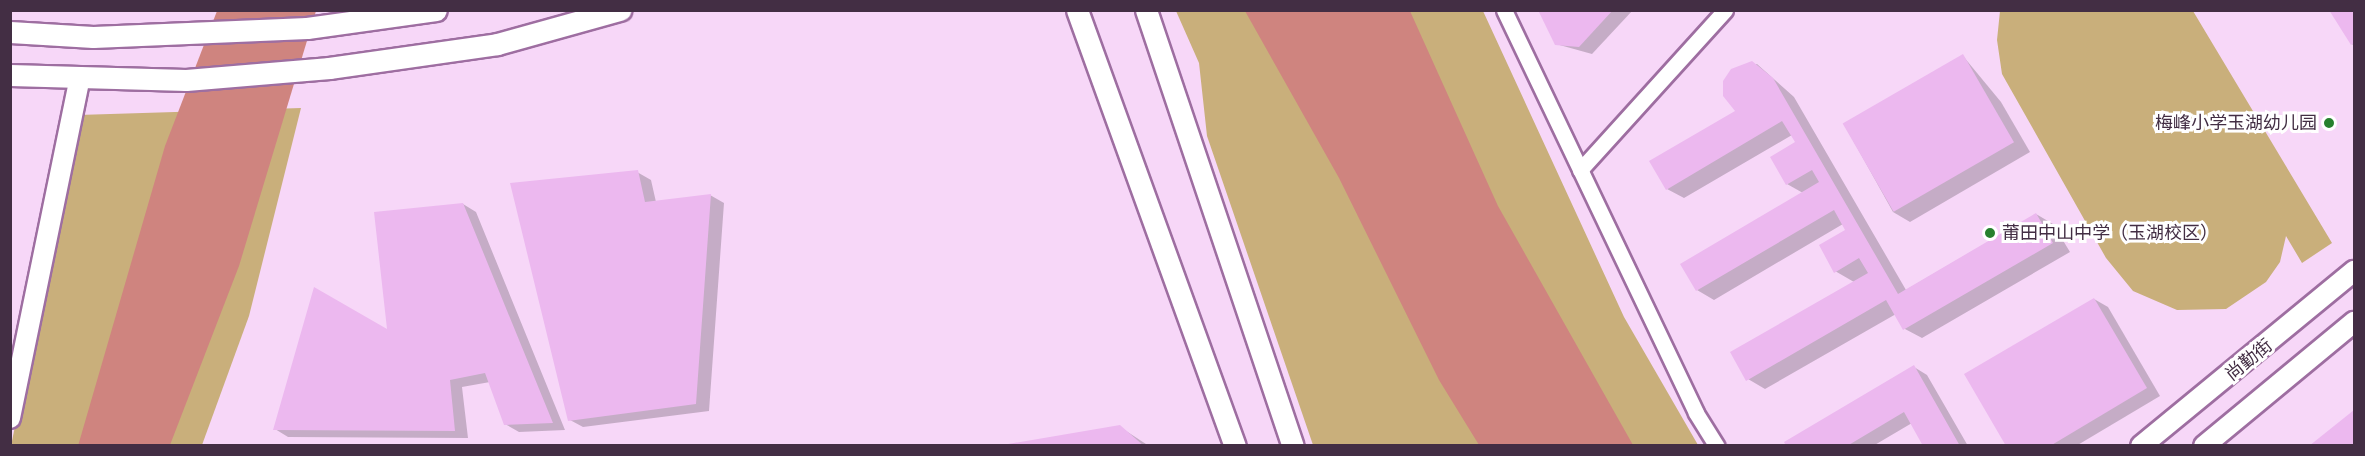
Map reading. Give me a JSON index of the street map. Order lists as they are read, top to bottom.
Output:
{
  "streets": {
    "street": ["尚勤街"]
  },
  "places": ["梅峰小学玉湖幼儿园", "莆田中山中学（玉湖校区）"]
}
